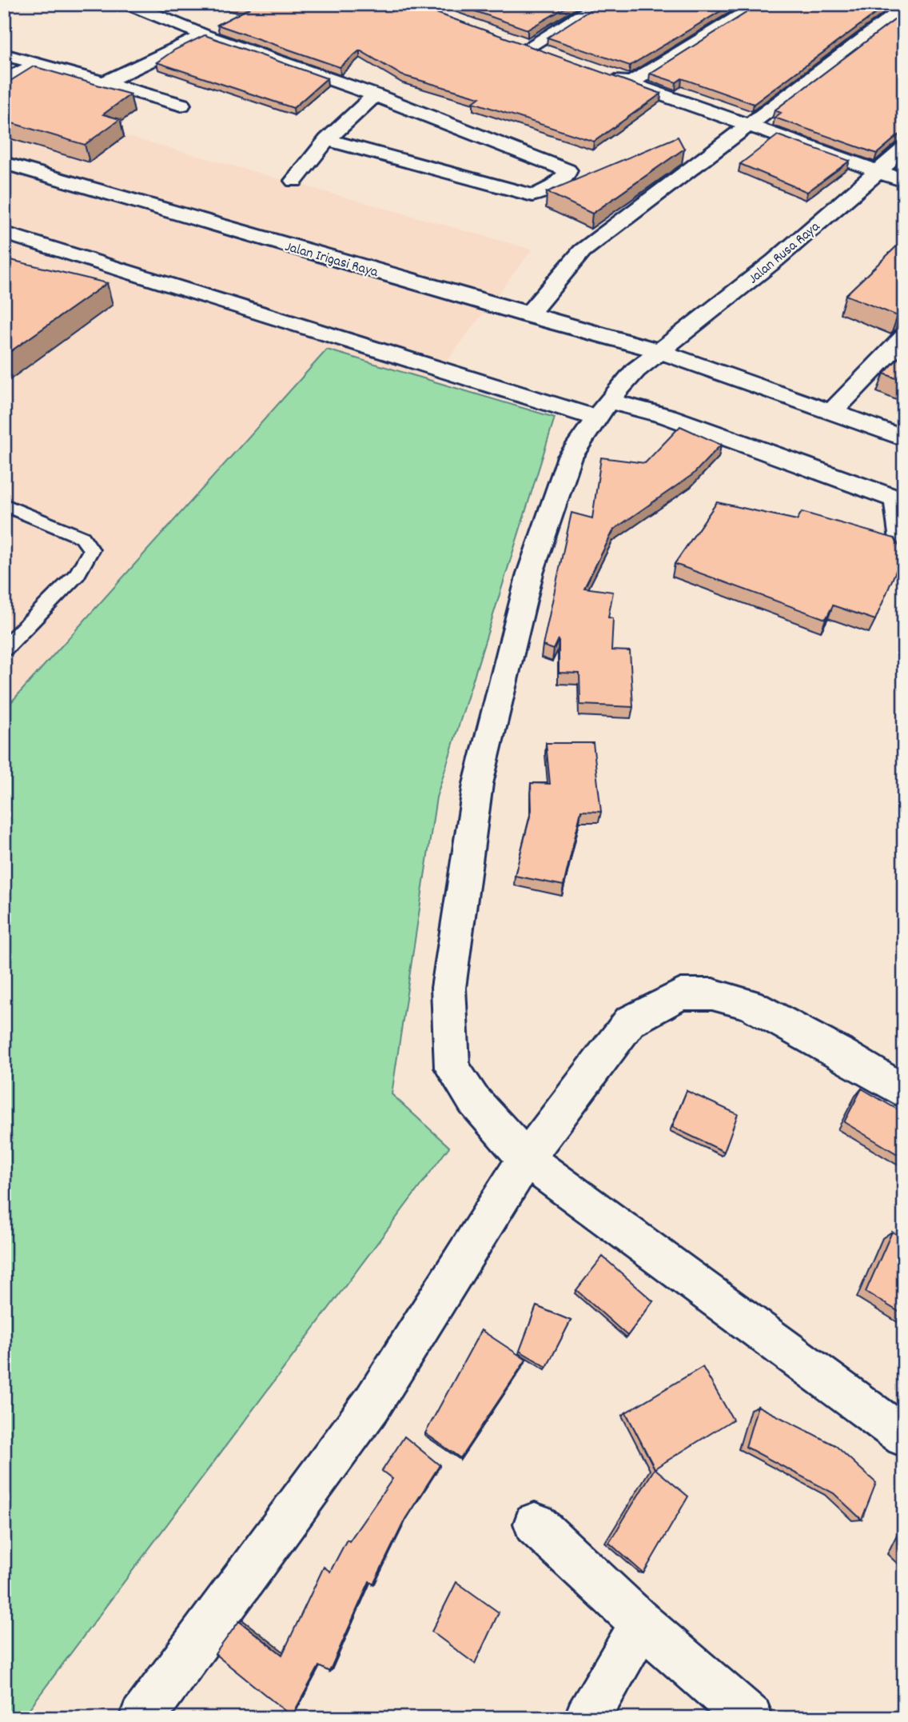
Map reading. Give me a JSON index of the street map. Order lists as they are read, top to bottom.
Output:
{
  "streets": {
    "street": ["Jalan Rusa Raya", "Jalan Irigasi Raya"]
  },
  "crossings": [
    ["Jalan Rusa Raya", "Jalan Irigasi Raya"]
  ]
}
